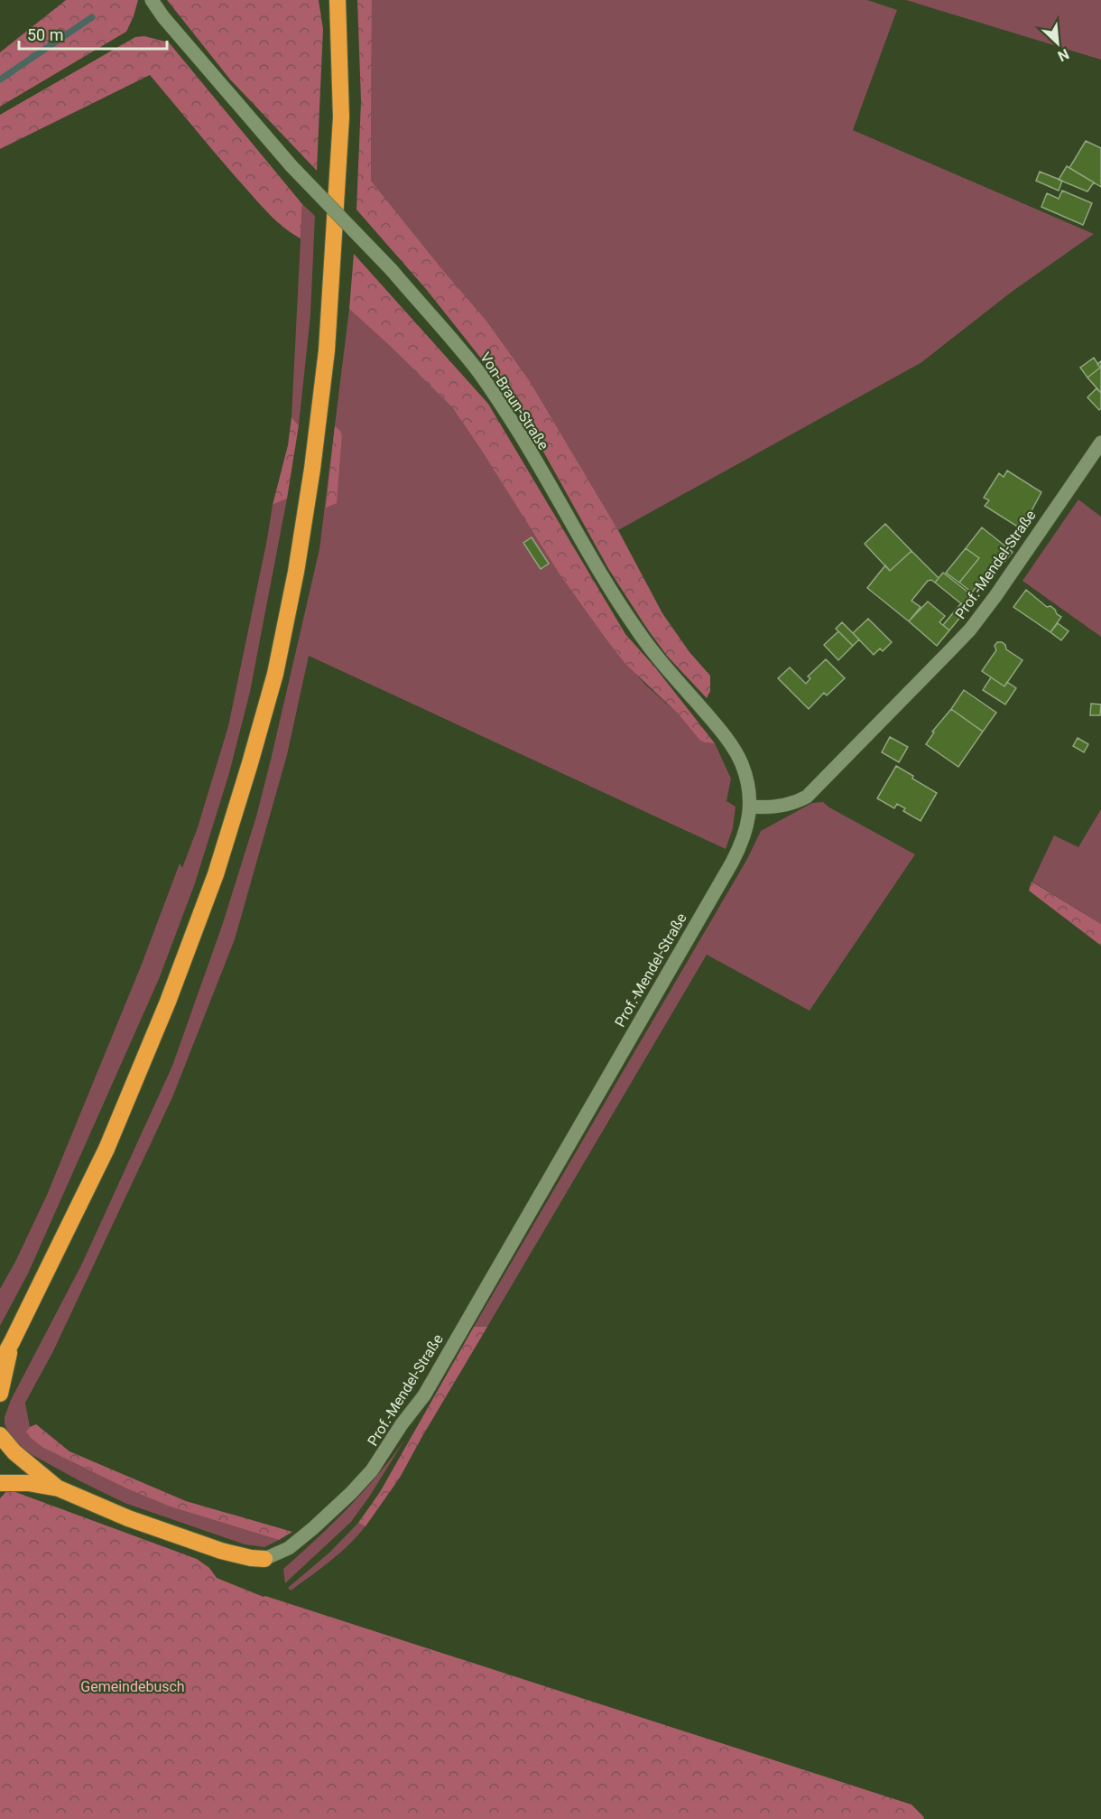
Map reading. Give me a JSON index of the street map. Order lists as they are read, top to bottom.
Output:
{
  "streets": {
    "street": ["Von-Braun-Straße", "Prof.-Mendel-Straße"]
  },
  "crossings": [
    ["Von-Braun-Straße", "Prof.-Mendel-Straße"]
  ],
  "parks": ["Gemeindebusch"],
  "scale_bar": "50 m",
  "north": "bottom right"
}
